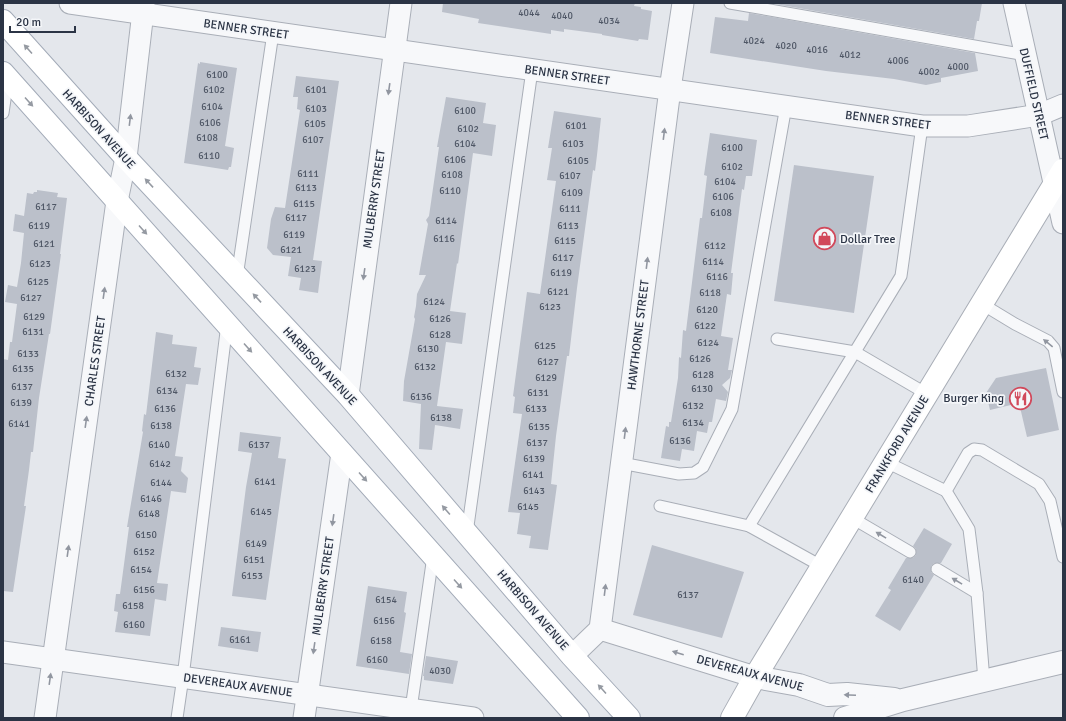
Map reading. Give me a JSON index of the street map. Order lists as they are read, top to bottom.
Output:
{
  "streets": {
    "main road": ["HARBISON AVENUE", "FRANKFORD AVENUE"],
    "street": [
      "BENNER STREET",
      "DUFFIELD STREET",
      "MULBERRY STREET",
      "HAWTHORNE STREET",
      "CHARLES STREET",
      "DEVEREAUX AVENUE"
    ]
  },
  "crossings": [
    ["BENNER STREET", "DUFFIELD STREET"],
    ["BENNER STREET", "MULBERRY STREET"],
    ["BENNER STREET", "HAWTHORNE STREET"],
    ["BENNER STREET", "CHARLES STREET"],
    ["DUFFIELD STREET", "FRANKFORD AVENUE"],
    ["HARBISON AVENUE", "MULBERRY STREET"],
    ["HARBISON AVENUE", "CHARLES STREET"],
    ["MULBERRY STREET", "DEVEREAUX AVENUE"],
    ["HAWTHORNE STREET", "DEVEREAUX AVENUE"],
    ["CHARLES STREET", "DEVEREAUX AVENUE"],
    ["FRANKFORD AVENUE", "DEVEREAUX AVENUE"]
  ],
  "one_way": ["MULBERRY STREET", "HAWTHORNE STREET", "CHARLES STREET"],
  "places": {
    "shop": ["Dollar Tree"],
    "restaurant": ["Burger King"]
  },
  "house_numbers": [
    "4044",
    "4040",
    "4034",
    "4024",
    "4020",
    "4016",
    "4012",
    "4006",
    "4000",
    "4002",
    "6100",
    "6102",
    "6101",
    "6104",
    "6103",
    "6100",
    "6106",
    "6105",
    "6101",
    "6102",
    "6108",
    "6107",
    "6104",
    "6103",
    "6100",
    "6110",
    "6106",
    "6105",
    "6102",
    "6111",
    "6108",
    "6107",
    "6104",
    "6113",
    "6110",
    "6109",
    "6106",
    "6115",
    "6117",
    "6111",
    "6108",
    "6117",
    "6114",
    "6119",
    "6113",
    "6119",
    "6116",
    "6115",
    "6121",
    "6112",
    "6121",
    "6117",
    "6114",
    "6123",
    "6123",
    "6119",
    "6116",
    "6125",
    "6121",
    "6118",
    "6127",
    "6124",
    "6123",
    "6120",
    "6129",
    "6126",
    "6122",
    "6131",
    "6128",
    "6124",
    "6125",
    "6130",
    "6133",
    "6126",
    "6127",
    "6132",
    "6135",
    "6132",
    "6128",
    "6129",
    "6137",
    "6130",
    "6134",
    "6131",
    "6136",
    "6139",
    "6132",
    "6136",
    "6133",
    "6138",
    "6134",
    "6141",
    "6138",
    "6135",
    "6136",
    "6137",
    "6140",
    "6137",
    "6139",
    "6142",
    "6141",
    "6141",
    "6144",
    "6143",
    "6146",
    "6145",
    "6145",
    "6148",
    "6150",
    "6149",
    "6152",
    "6151",
    "6154",
    "6153",
    "6140",
    "6156",
    "6137",
    "6154",
    "6158",
    "6156",
    "6160",
    "6161",
    "6158",
    "6160",
    "4030"
  ],
  "scale_bar": "20 m"
}
